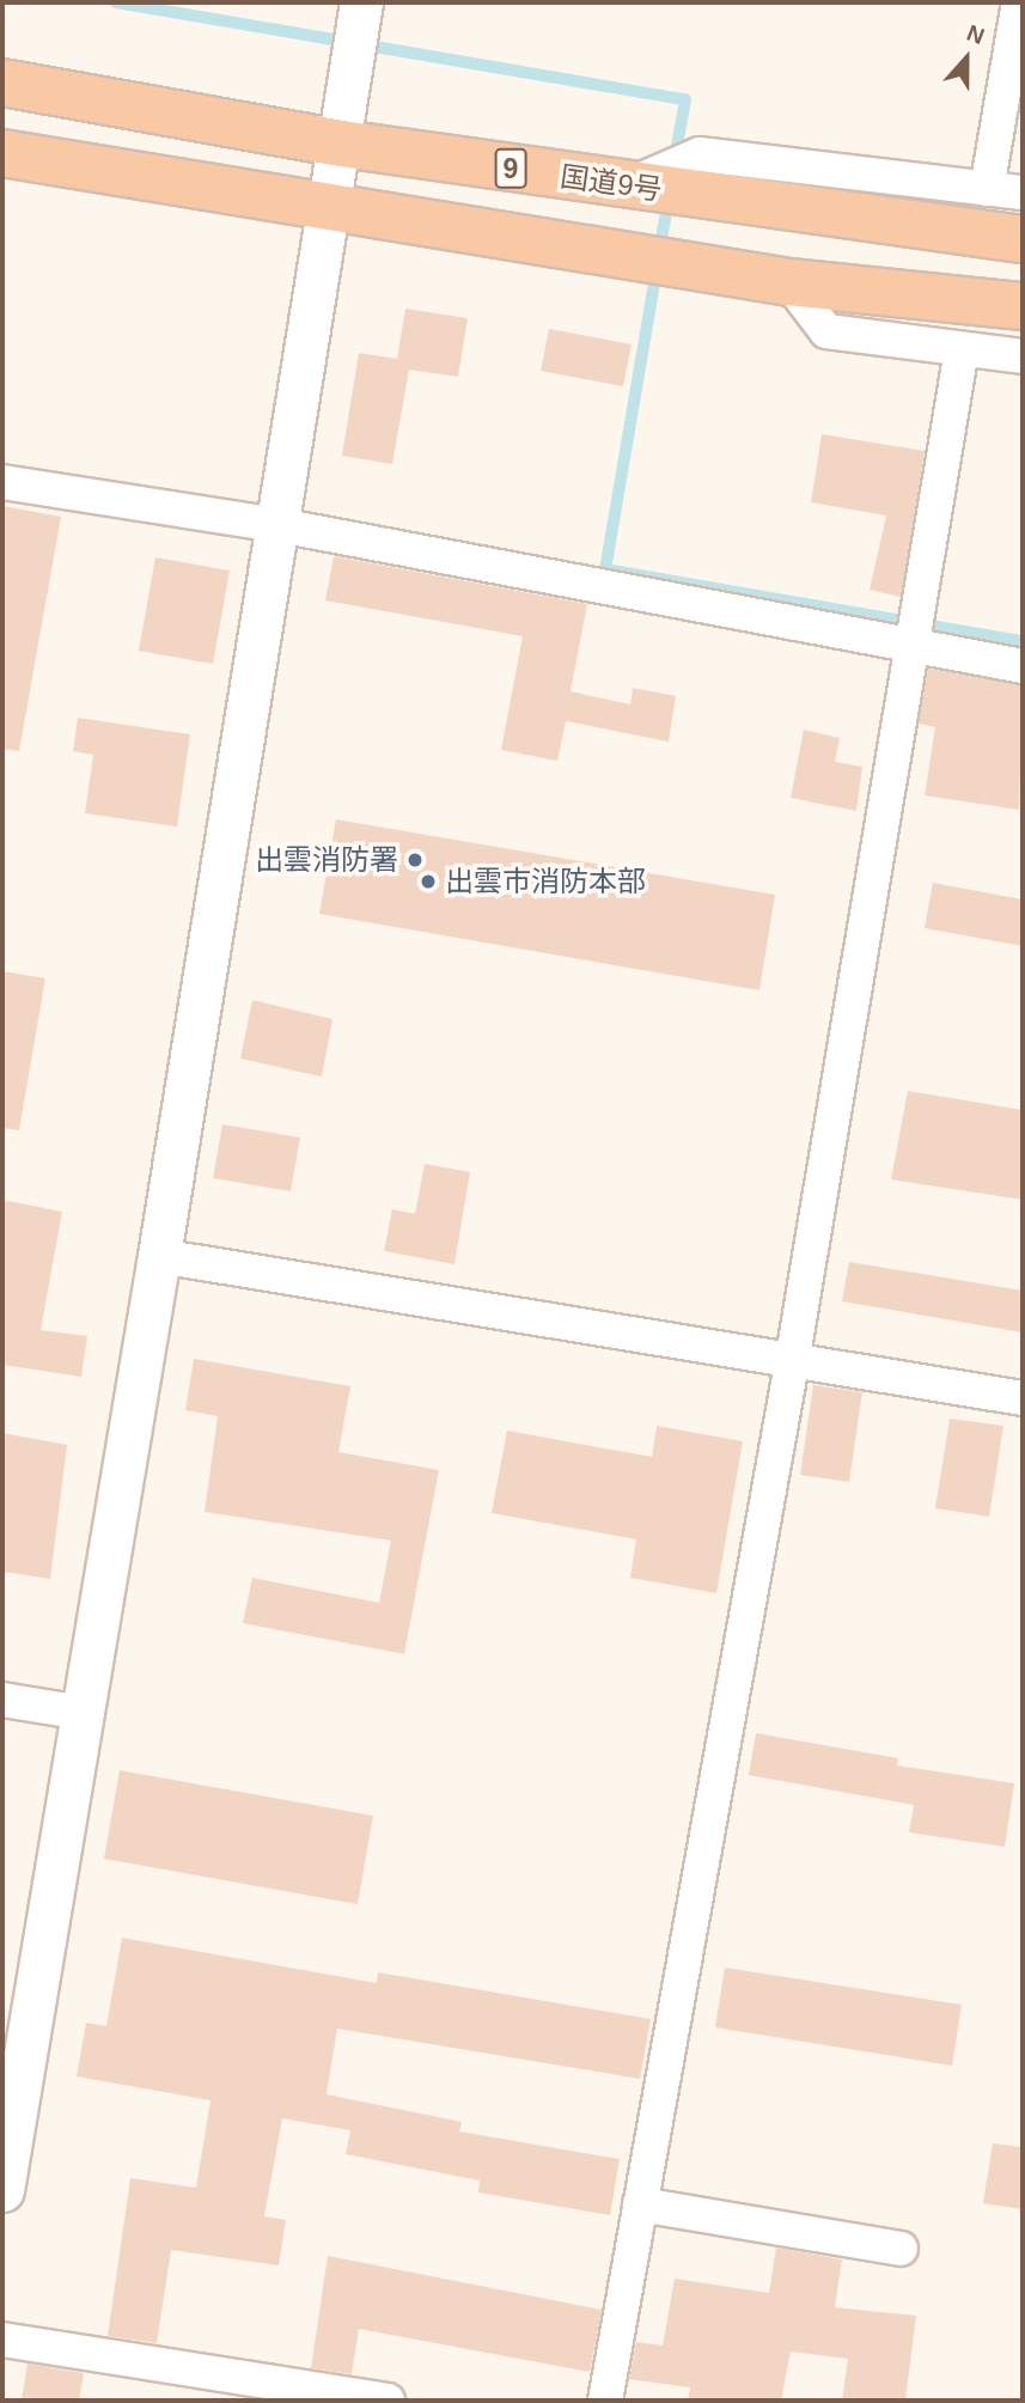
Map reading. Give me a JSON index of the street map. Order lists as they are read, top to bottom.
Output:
{
  "streets": {
    "highway": ["9", "国道9号"]
  },
  "places": ["出雲消防署", "出雲市消防本部"],
  "north": "top"
}
